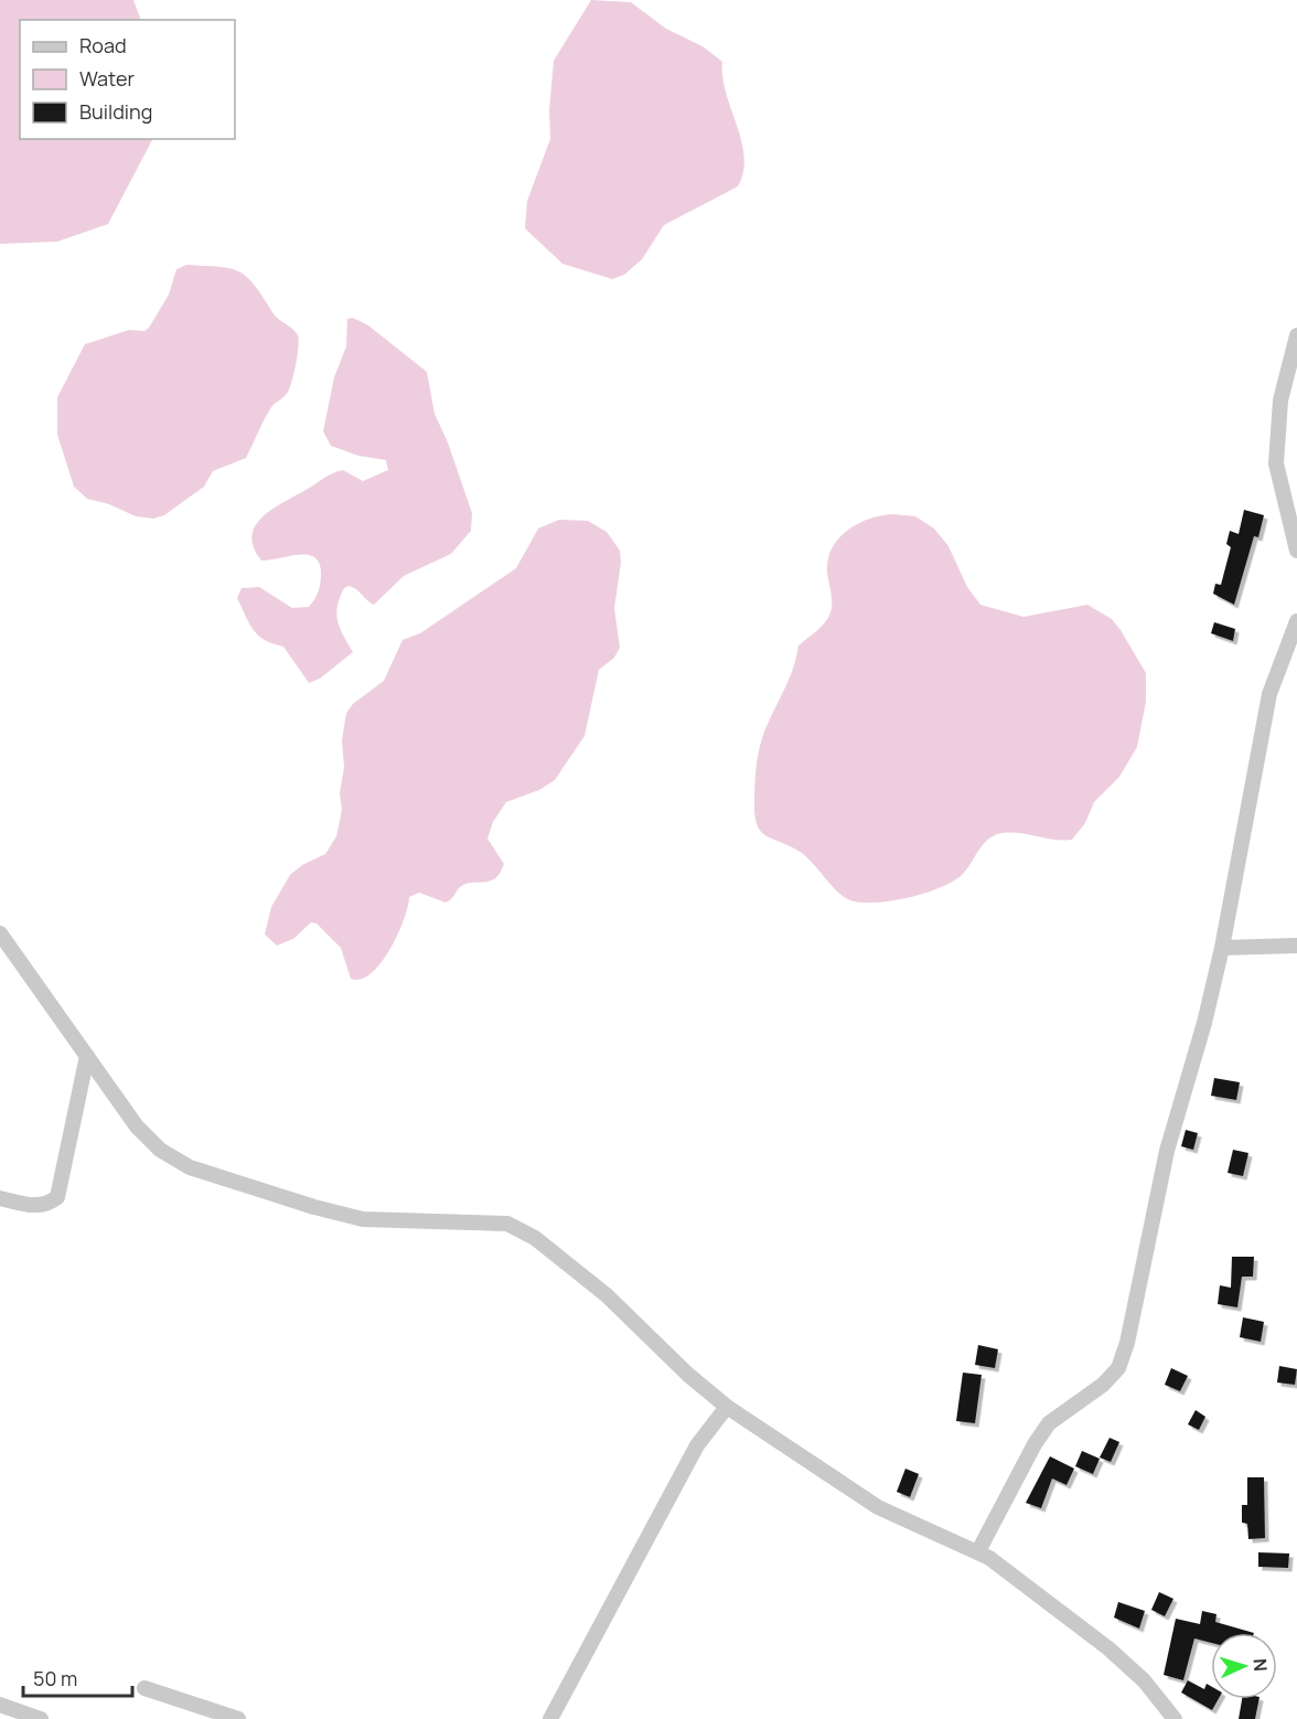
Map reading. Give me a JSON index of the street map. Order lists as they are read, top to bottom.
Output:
{
  "legend": ["Road", "Water", "Building"],
  "scale_bar": "50 m",
  "north": "right"
}
